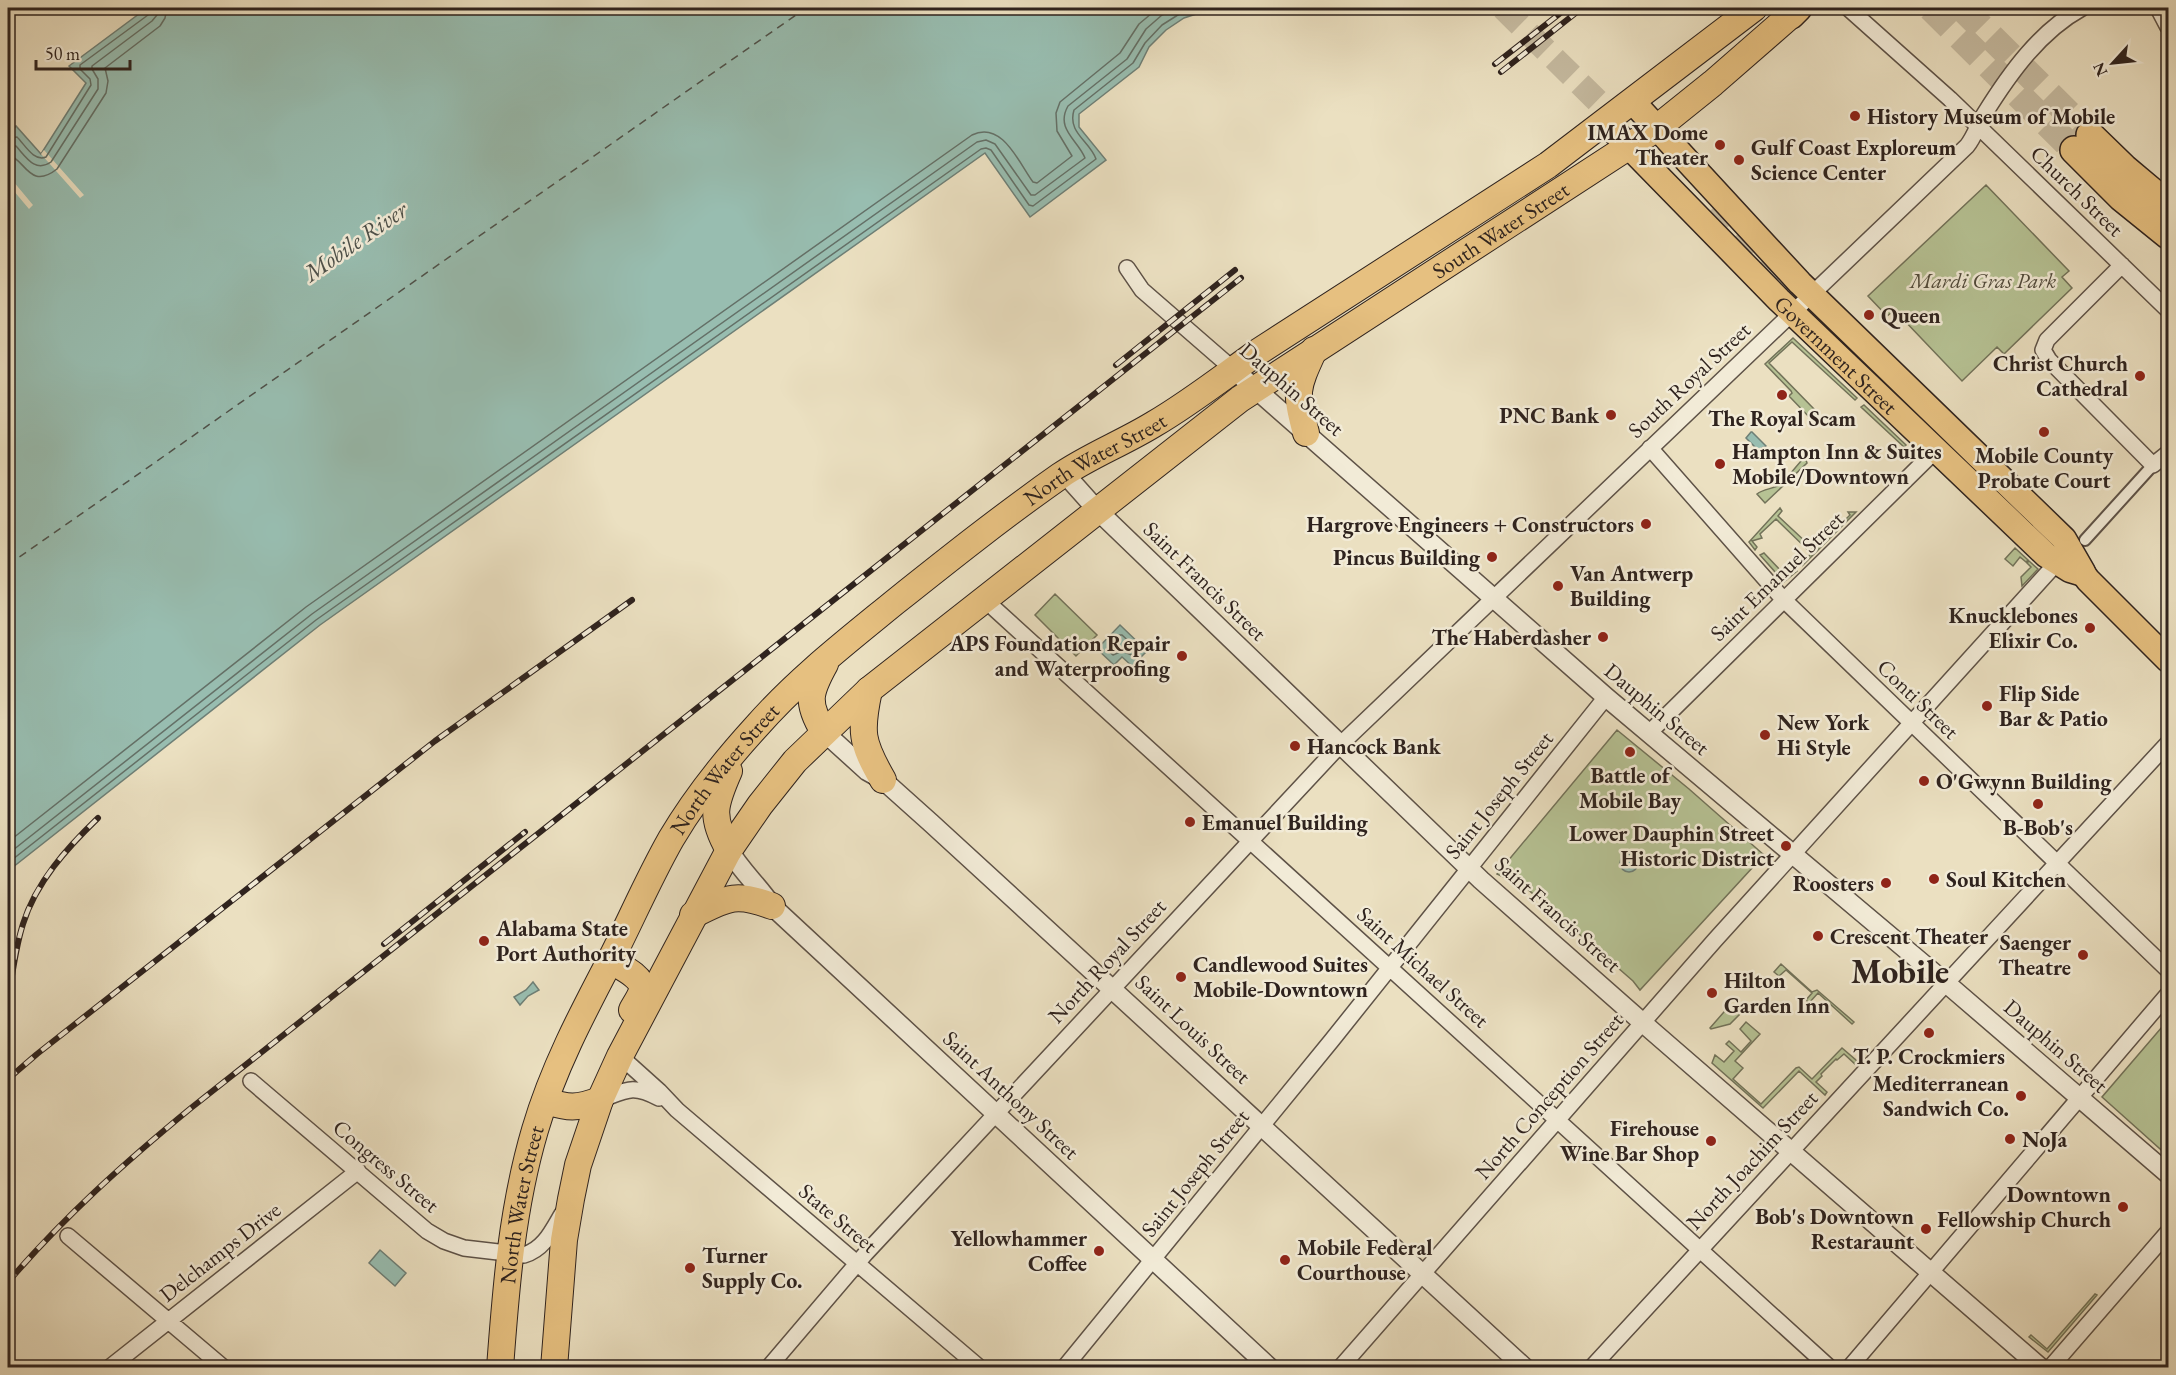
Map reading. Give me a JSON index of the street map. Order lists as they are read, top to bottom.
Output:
{
  "streets": {
    "highway": ["South Water Street", "North Water Street"],
    "main road": ["Government Street"],
    "street": [
      "Church Street",
      "South Royal Street",
      "Dauphin Street",
      "Saint Emanuel Street",
      "Saint Francis Street",
      "Conti Street",
      "Saint Joseph Street",
      "North Royal Street",
      "Saint Michael Street",
      "Saint Louis Street",
      "Saint Anthony Street",
      "North Conception Street",
      "North Joachim Street",
      "Congress Street",
      "State Street",
      "Delchamps Drive"
    ]
  },
  "crossings": [
    ["Church Street", "South Royal Street"],
    ["South Water Street", "Government Street"],
    ["South Water Street", "Dauphin Street"],
    ["South Water Street", "North Water Street"],
    ["Government Street", "South Royal Street"],
    ["Government Street", "Saint Emanuel Street"],
    ["Government Street", "North Conception Street"],
    ["South Royal Street", "Dauphin Street"],
    ["South Royal Street", "Conti Street"],
    ["South Royal Street", "North Royal Street"],
    ["Dauphin Street", "North Water Street"],
    ["Dauphin Street", "Saint Emanuel Street"],
    ["Dauphin Street", "Saint Joseph Street"],
    ["Dauphin Street", "North Royal Street"],
    ["Dauphin Street", "North Conception Street"],
    ["Dauphin Street", "North Joachim Street"],
    ["North Water Street", "Saint Francis Street"],
    ["North Water Street", "Saint Michael Street"],
    ["North Water Street", "Saint Louis Street"],
    ["North Water Street", "Saint Anthony Street"],
    ["North Water Street", "Congress Street"],
    ["North Water Street", "State Street"],
    ["Saint Emanuel Street", "Conti Street"],
    ["Saint Francis Street", "Saint Joseph Street"],
    ["Saint Francis Street", "North Royal Street"],
    ["Saint Francis Street", "North Conception Street"],
    ["Saint Francis Street", "North Joachim Street"],
    ["Conti Street", "North Conception Street"],
    ["Conti Street", "North Joachim Street"],
    ["Saint Joseph Street", "Saint Michael Street"],
    ["Saint Joseph Street", "Saint Louis Street"],
    ["Saint Joseph Street", "Saint Anthony Street"],
    ["North Royal Street", "Saint Michael Street"],
    ["North Royal Street", "Saint Louis Street"],
    ["North Royal Street", "Saint Anthony Street"],
    ["North Royal Street", "State Street"],
    ["Saint Michael Street", "North Conception Street"],
    ["Saint Michael Street", "North Joachim Street"],
    ["Saint Louis Street", "North Conception Street"],
    ["Congress Street", "Delchamps Drive"]
  ],
  "districts": ["Mobile"],
  "water": ["Mobile River"],
  "parks": ["Mardi Gras Park"],
  "places": [
    "History Museum of Mobile",
    "IMAX Dome Theater",
    "Gulf Coast Exploreum Science Center",
    "Queen",
    "Christ Church Cathedral",
    "The Royal Scam",
    "PNC Bank",
    "Mobile County Probate Court",
    "Hampton Inn & Suites Mobile/Downtown",
    "Hargrove Engineers + Constructors",
    "Pincus Building",
    "Van Antwerp Building",
    "Knucklebones Elixir Co.",
    "The Haberdasher",
    "APS Foundation Repair and Waterproofing",
    "Flip Side Bar & Patio",
    "New York Hi Style",
    "Hancock Bank",
    "Battle of Mobile Bay",
    "O'Gwynn Building",
    "B-Bob's",
    "Emanuel Building",
    "Lower Dauphin Street Historic District",
    "Soul Kitchen",
    "Roosters",
    "Crescent Theater",
    "Alabama State Port Authority",
    "Saenger Theatre",
    "Candlewood Suites Mobile-Downtown",
    "Hilton Garden Inn",
    "T. P. Crockmiers",
    "Mediterranean Sandwich Co.",
    "NoJa",
    "Firehouse Wine Bar Shop",
    "Downtown Fellowship Church",
    "Bob's Downtown Restaraunt",
    "Yellowhammer Coffee",
    "Mobile Federal Courthouse",
    "Turner Supply Co."
  ],
  "scale_bar": "50 m",
  "north": "bottom left"
}
